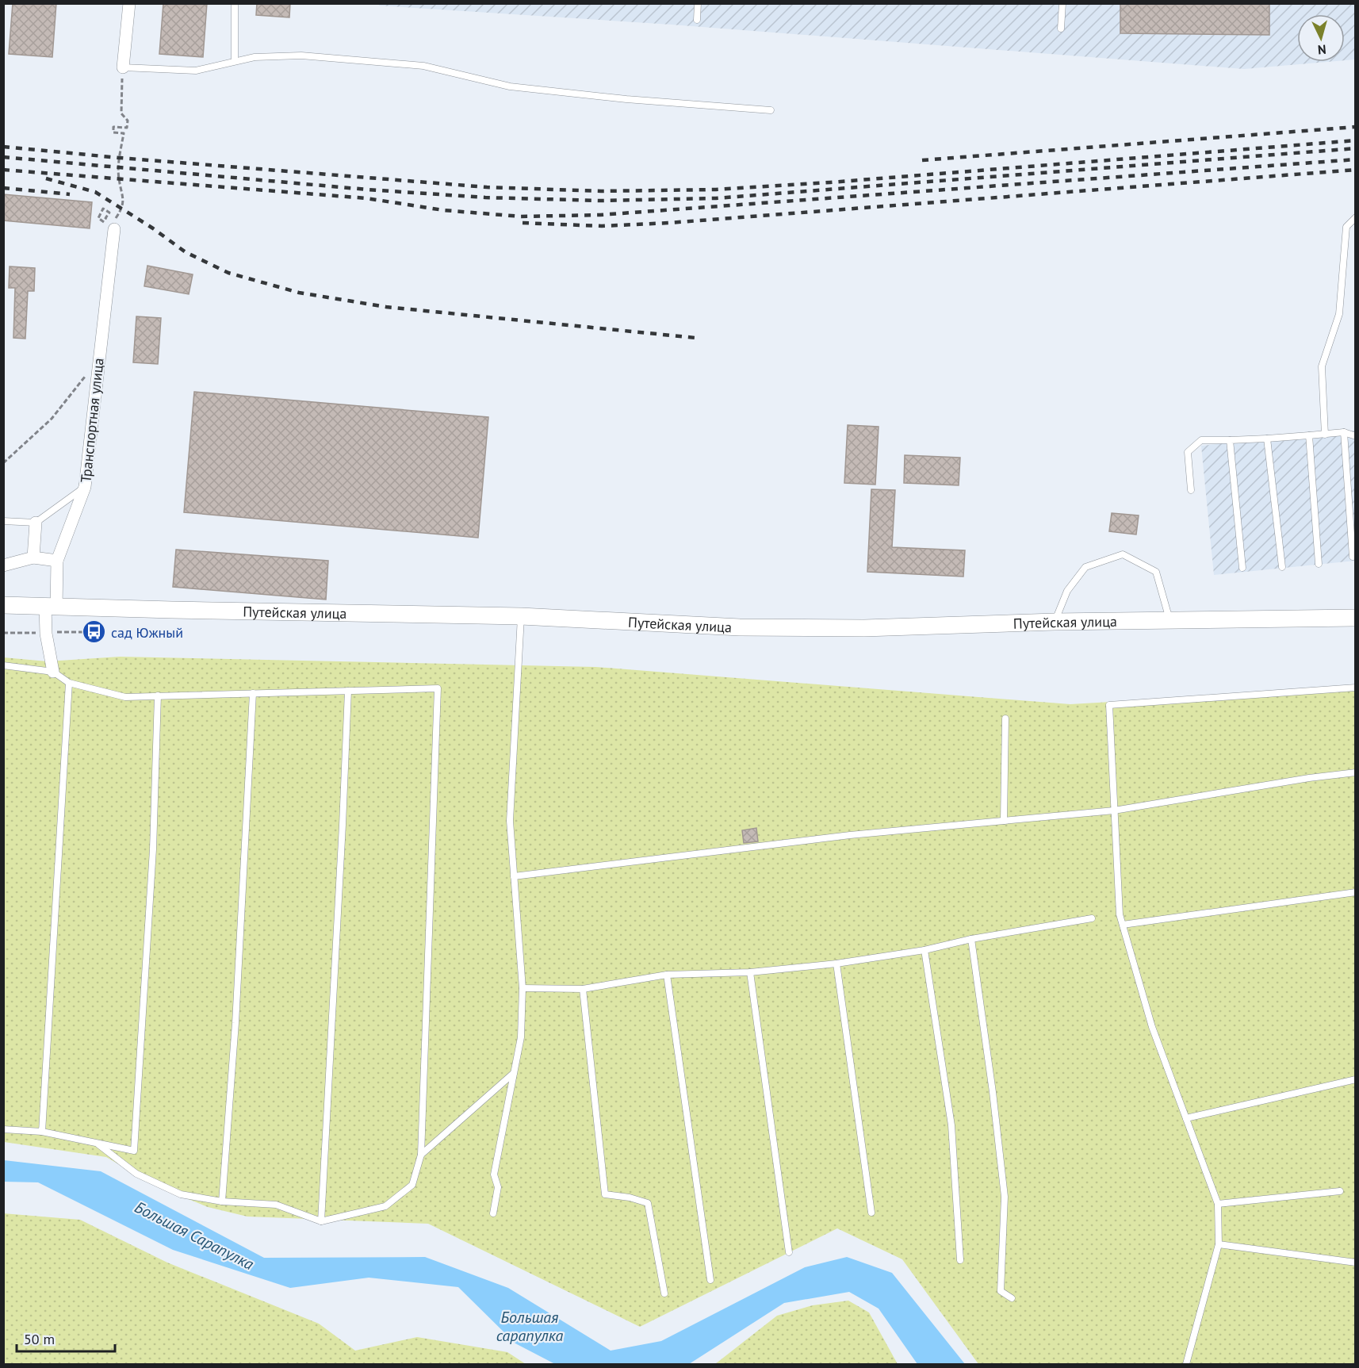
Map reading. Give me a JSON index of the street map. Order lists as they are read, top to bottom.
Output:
{
  "streets": {
    "main road": ["Путейская улица"],
    "street": ["Транспортная улица"]
  },
  "crossings": [
    ["Транспортная улица", "Путейская улица"]
  ],
  "water": ["Большая Сарапулка", "Большая сарапулка"],
  "places": {
    "bus stop": ["сад Южный"]
  },
  "scale_bar": "50 m",
  "north": "bottom"
}
